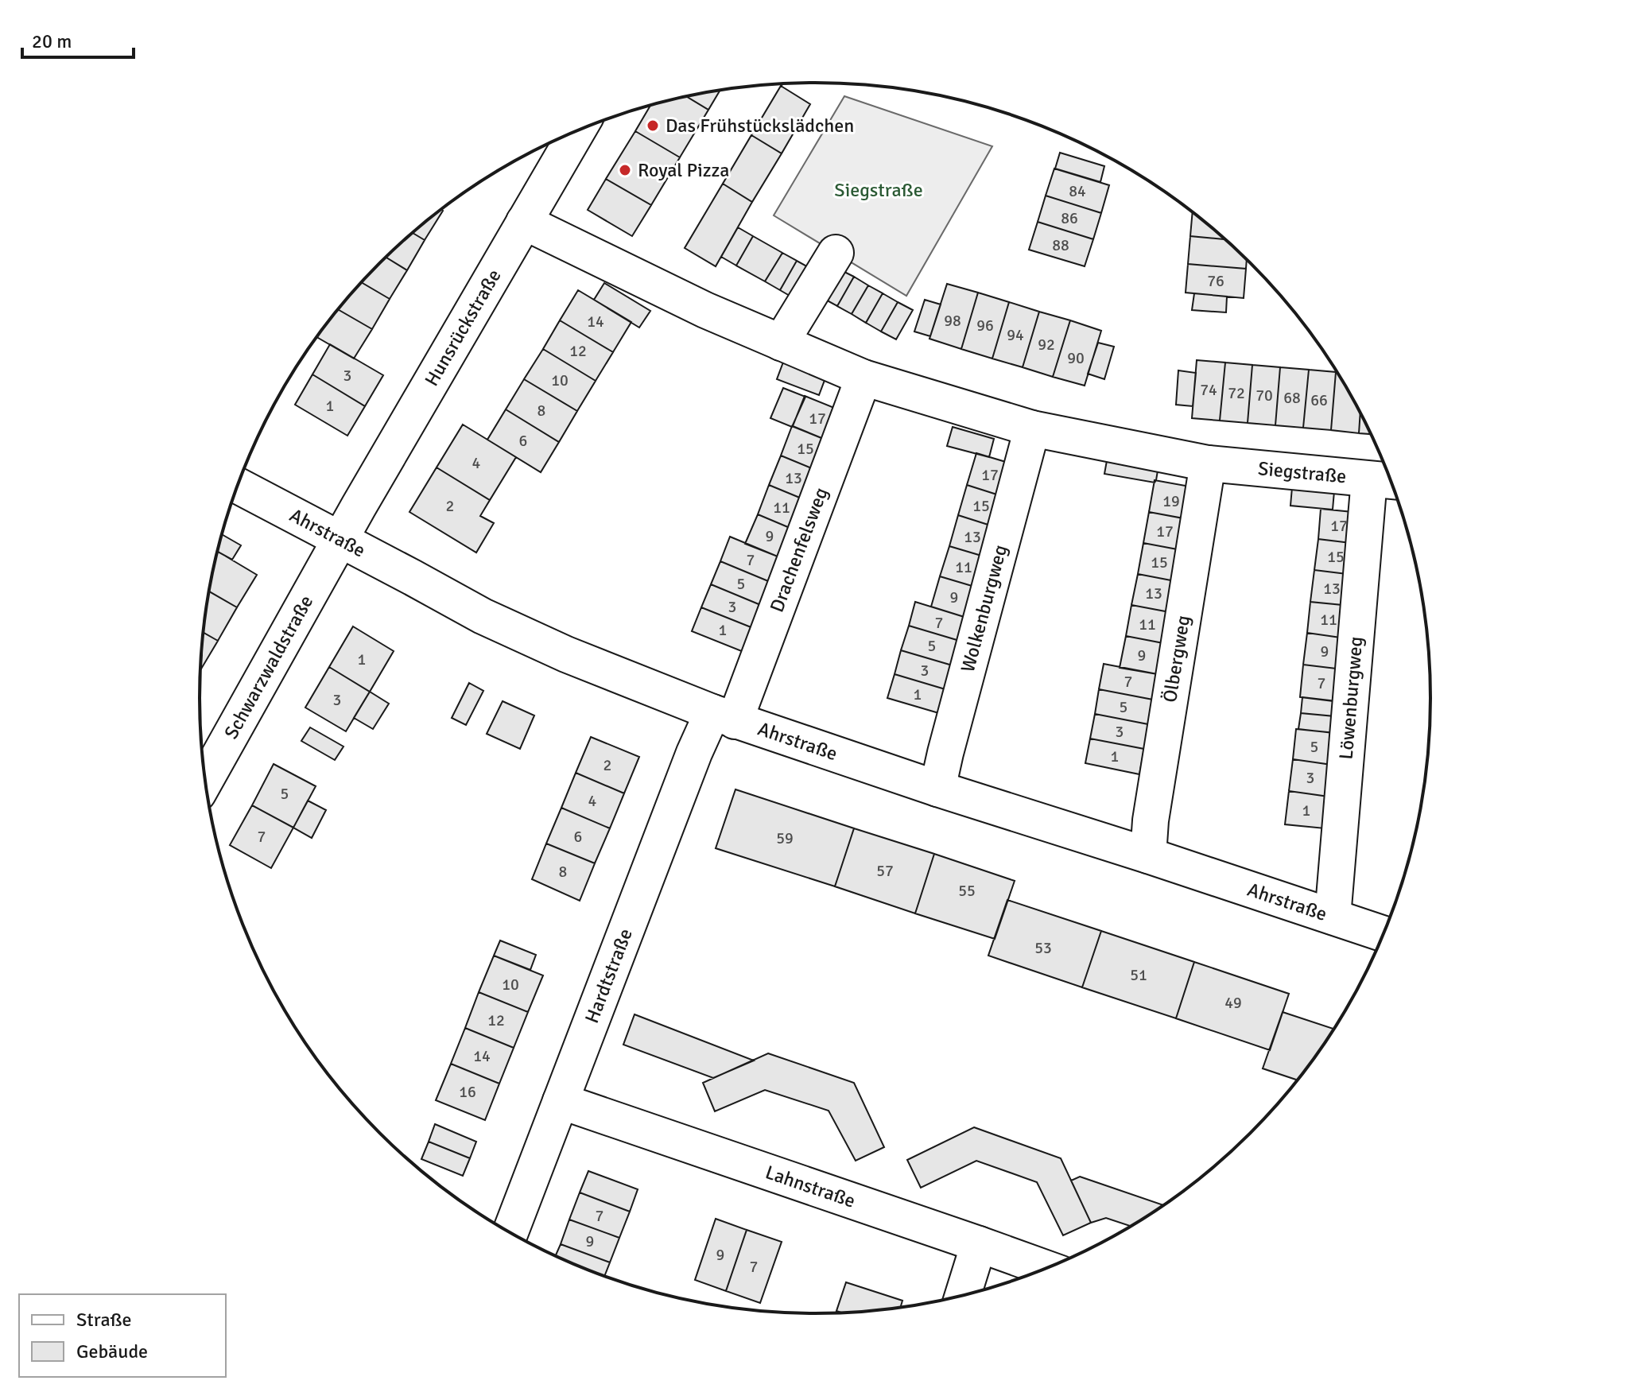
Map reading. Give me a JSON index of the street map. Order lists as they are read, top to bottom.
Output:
{
  "streets": {
    "street": [
      "Hunsrückstraße",
      "Siegstraße",
      "Ahrstraße",
      "Drachenfelsweg",
      "Wolkenburgweg",
      "Ölbergweg",
      "Schwarzwaldstraße",
      "Löwenburgweg",
      "Hardtstraße",
      "Lahnstraße"
    ]
  },
  "crossings": [
    ["Hunsrückstraße", "Siegstraße"],
    ["Hunsrückstraße", "Ahrstraße"],
    ["Hunsrückstraße", "Schwarzwaldstraße"],
    ["Siegstraße", "Drachenfelsweg"],
    ["Siegstraße", "Wolkenburgweg"],
    ["Siegstraße", "Ölbergweg"],
    ["Siegstraße", "Löwenburgweg"],
    ["Ahrstraße", "Drachenfelsweg"],
    ["Ahrstraße", "Wolkenburgweg"],
    ["Ahrstraße", "Ölbergweg"],
    ["Ahrstraße", "Schwarzwaldstraße"],
    ["Ahrstraße", "Löwenburgweg"],
    ["Ahrstraße", "Hardtstraße"],
    ["Drachenfelsweg", "Hardtstraße"],
    ["Hardtstraße", "Lahnstraße"]
  ],
  "parks": ["Siegstraße"],
  "places": ["Das Frühstückslädchen", "Royal Pizza"],
  "house_numbers": [
    "84",
    "86",
    "88",
    "76",
    "98",
    "14",
    "96",
    "94",
    "92",
    "12",
    "90",
    "3",
    "10",
    "74",
    "72",
    "70",
    "68",
    "66",
    "1",
    "8",
    "17",
    "6",
    "15",
    "4",
    "17",
    "13",
    "19",
    "2",
    "15",
    "11",
    "17",
    "17",
    "9",
    "13",
    "15",
    "7",
    "15",
    "11",
    "5",
    "13",
    "13",
    "9",
    "3",
    "11",
    "7",
    "11",
    "1",
    "5",
    "9",
    "9",
    "1",
    "3",
    "7",
    "7",
    "1",
    "3",
    "5",
    "3",
    "5",
    "1",
    "2",
    "3",
    "5",
    "4",
    "1",
    "7",
    "6",
    "59",
    "57",
    "8",
    "55",
    "53",
    "51",
    "10",
    "49",
    "12",
    "14",
    "16",
    "7",
    "9",
    "9",
    "7"
  ],
  "legend": ["Straße", "Gebäude"],
  "scale_bar": "20 m"
}
